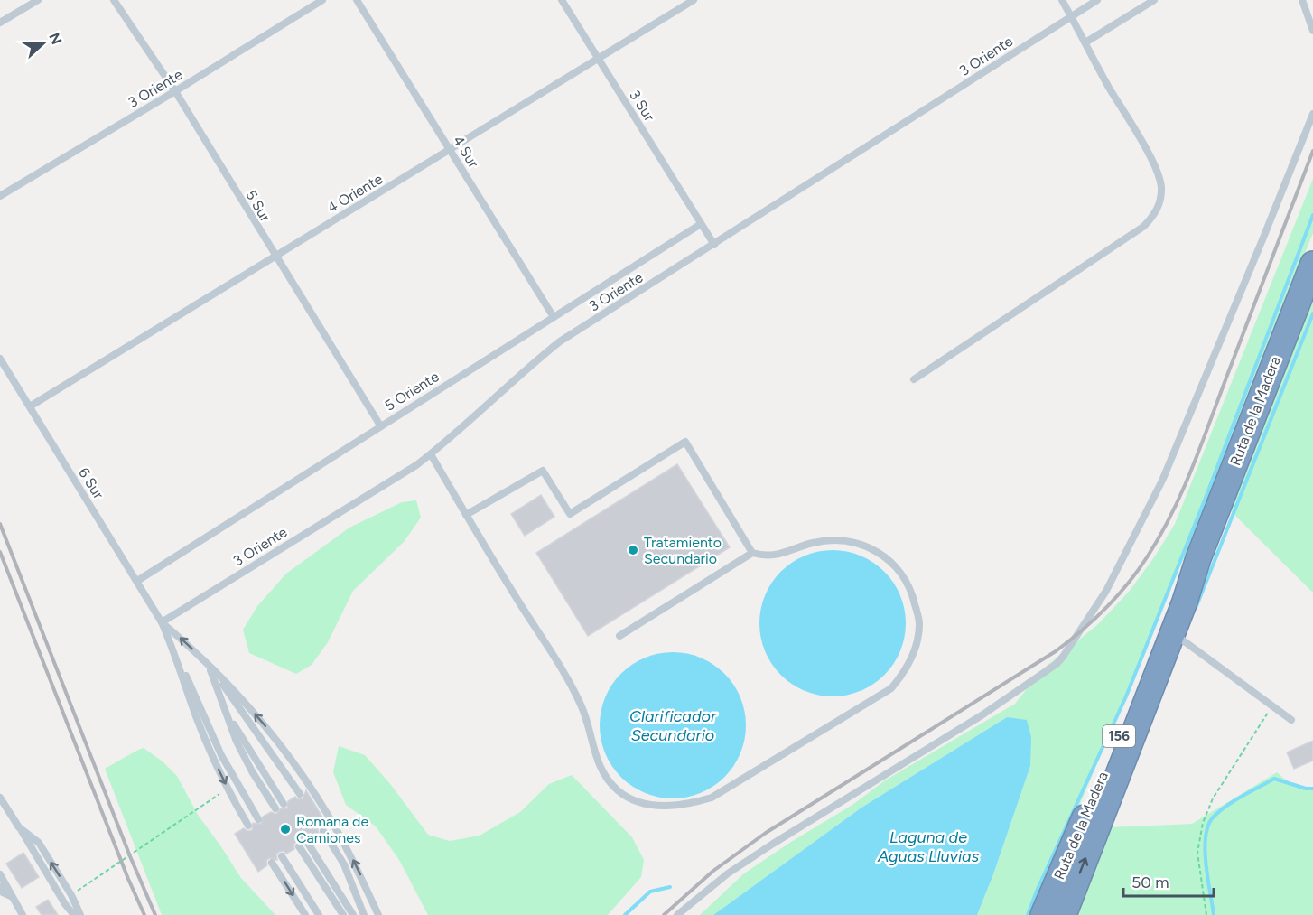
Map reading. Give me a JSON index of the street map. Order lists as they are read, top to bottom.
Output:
{
  "streets": {
    "highway": ["Ruta de la Madera", "156"],
    "lane": [
      "3 Oriente",
      "3 Sur",
      "4 Sur",
      "4 Oriente",
      "5 Sur",
      "5 Oriente",
      "6 Sur"
    ]
  },
  "crossings": [
    ["3 Oriente", "3 Sur"],
    ["3 Oriente", "5 Sur"],
    ["3 Oriente", "6 Sur"],
    ["3 Sur", "4 Oriente"],
    ["3 Sur", "5 Oriente"],
    ["4 Sur", "4 Oriente"],
    ["4 Sur", "5 Oriente"],
    ["4 Oriente", "5 Sur"],
    ["4 Oriente", "6 Sur"],
    ["5 Sur", "5 Oriente"],
    ["5 Oriente", "6 Sur"]
  ],
  "water": ["Clarificador Secundario", "Laguna de Aguas Lluvias"],
  "places": ["Tratamiento Secundario", "Romana de Camiones"],
  "scale_bar": "50 m",
  "north": "right"
}
